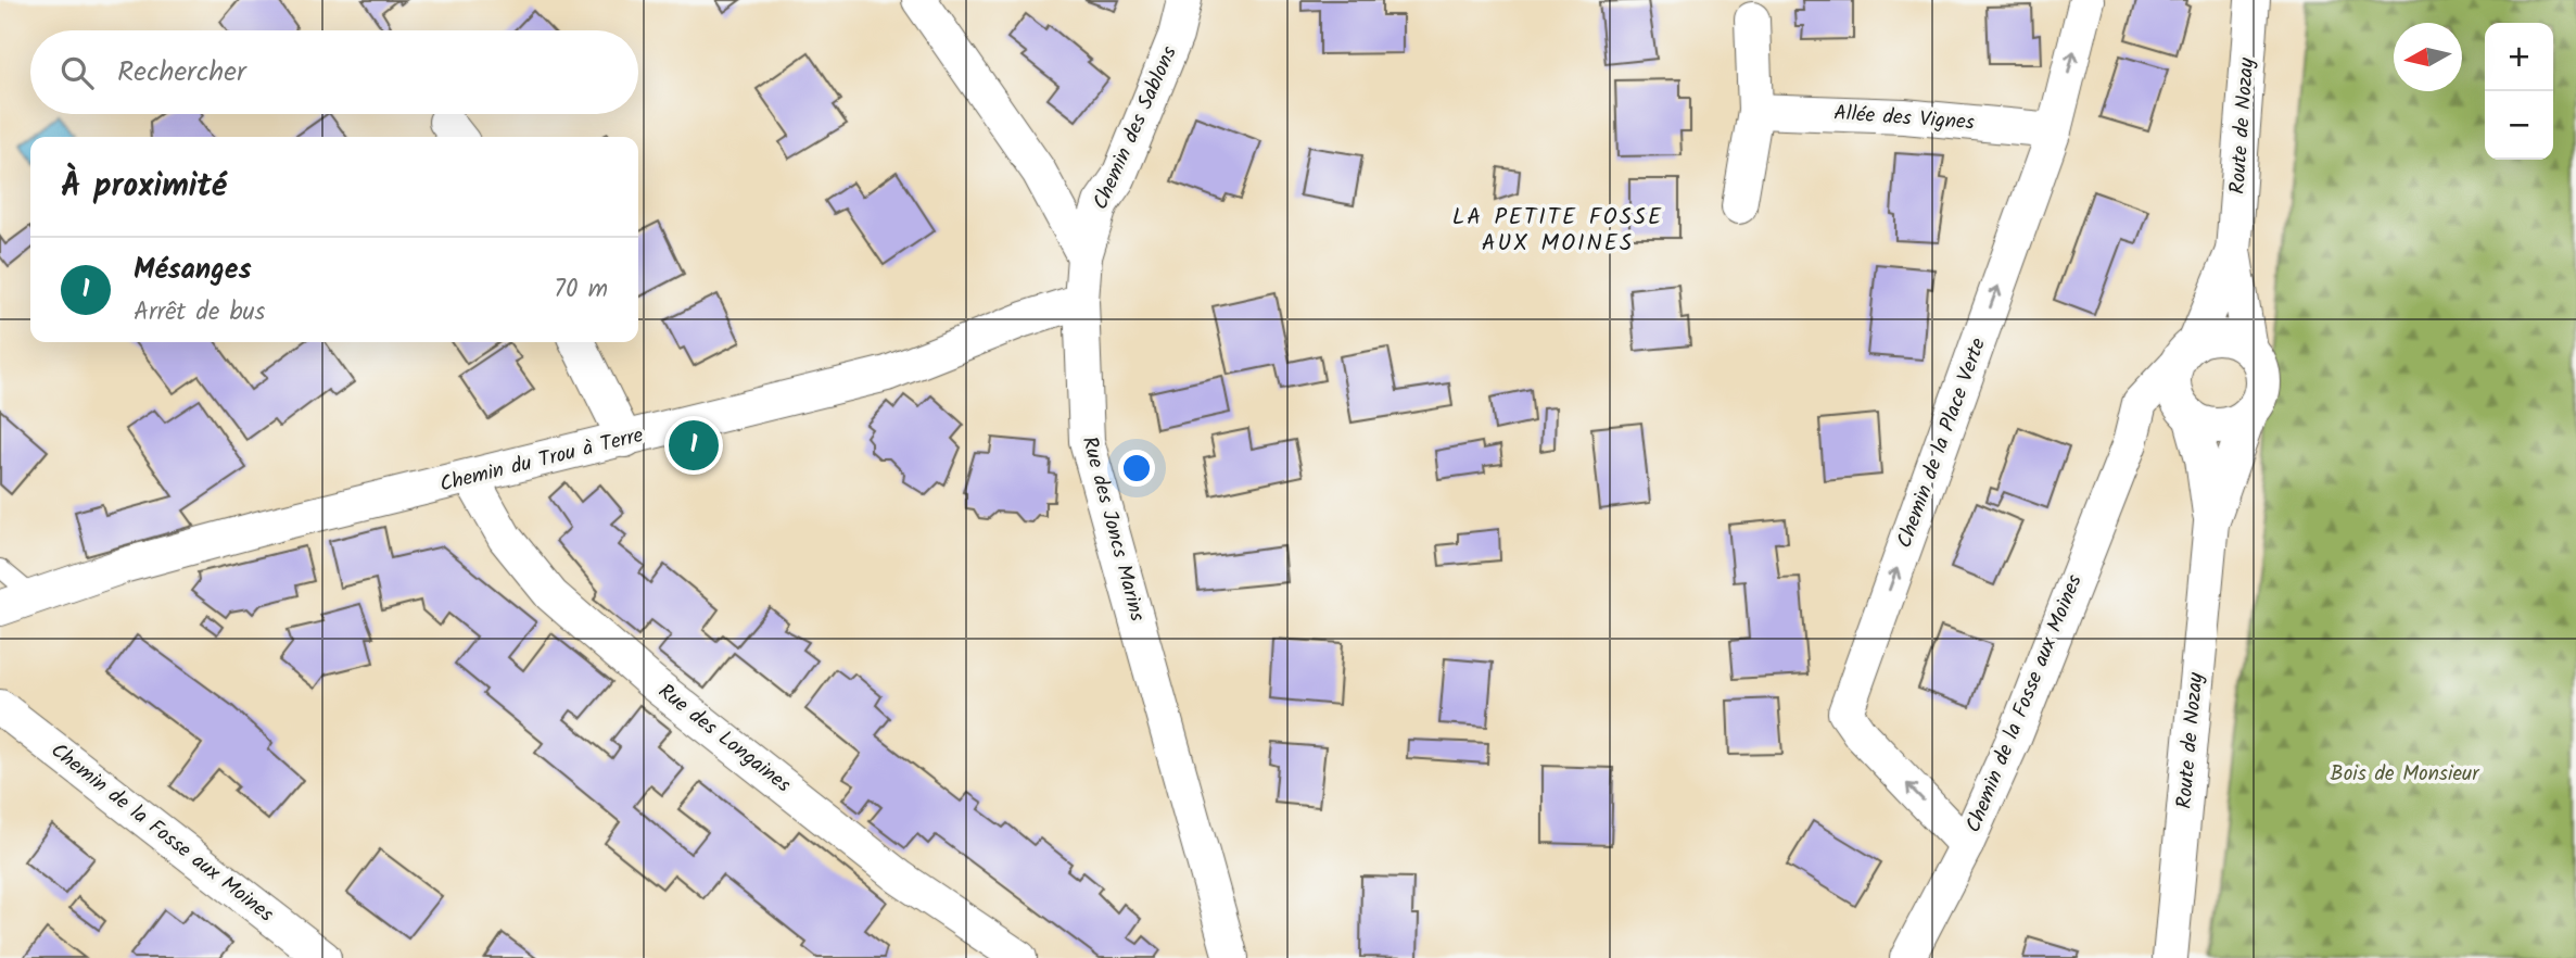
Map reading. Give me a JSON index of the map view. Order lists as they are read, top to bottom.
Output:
{
  "streets": {
    "street": [
      "Allée des Vignes",
      "Route de Nozay",
      "Chemin des Sablons",
      "Chemin de la Place Verte",
      "Chemin du Trou à Terre",
      "Rue des Joncs Marins",
      "Chemin de la Fosse aux Moines",
      "Rue des Longaines"
    ]
  },
  "crossings": [
    ["Allée des Vignes", "Chemin de la Place Verte"],
    ["Route de Nozay", "Chemin de la Fosse aux Moines"],
    ["Chemin des Sablons", "Rue des Joncs Marins"],
    ["Chemin de la Place Verte", "Chemin de la Fosse aux Moines"],
    ["Chemin du Trou à Terre", "Rue des Joncs Marins"],
    ["Chemin du Trou à Terre", "Rue des Longaines"]
  ],
  "one_way": ["Chemin de la Place Verte"],
  "districts": ["LA PETITE FOSSE AUX MOINES"],
  "parks": ["Bois de Monsieur"],
  "north": "left",
  "page": {
    "map_buttons": ["+", "−"],
    "search": "Rechercher",
    "heading": "À proximité",
    "list": [
      {
        "mark": "1",
        "name": "Mésanges",
        "note": "Arrêt de bus",
        "value": "70 m"
      }
    ],
    "pins": "1"
  }
}
